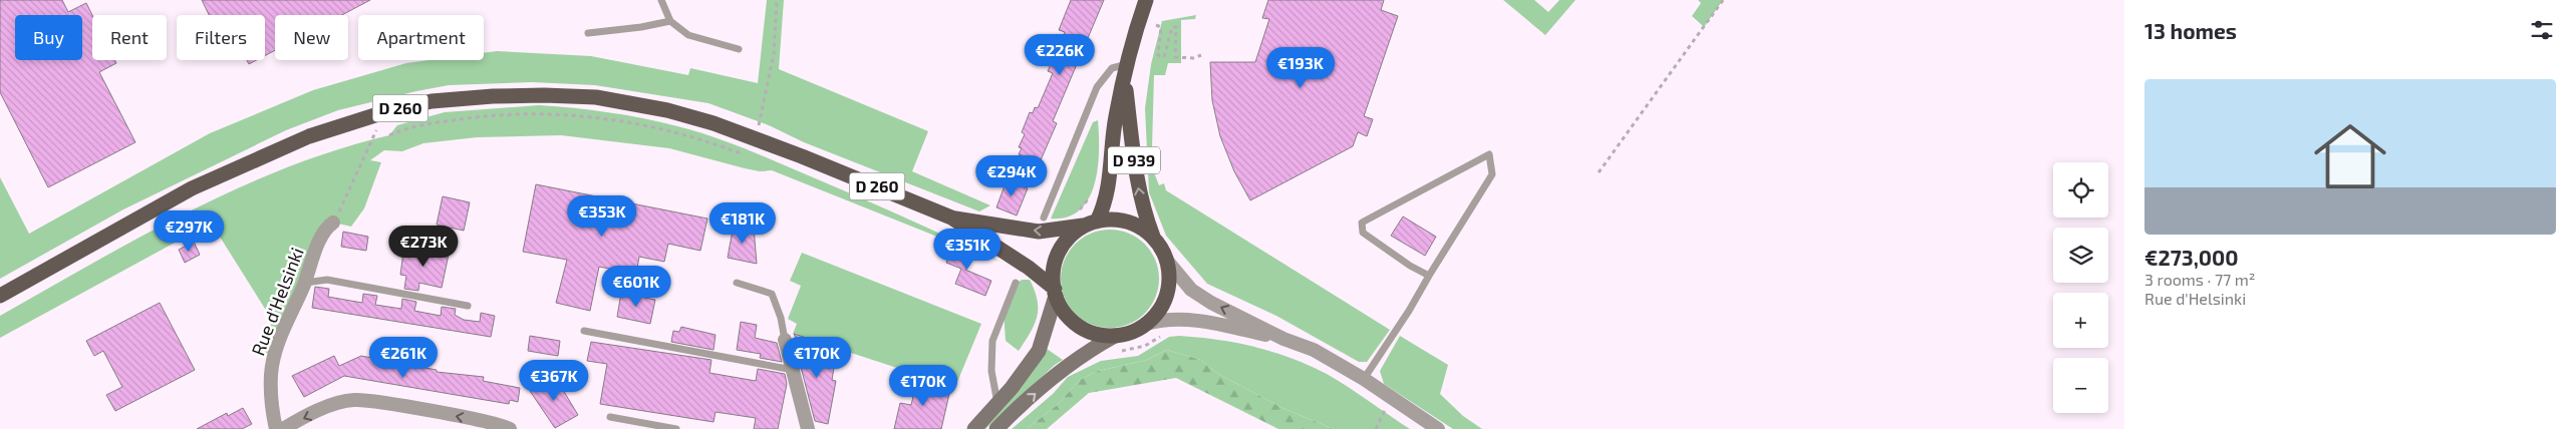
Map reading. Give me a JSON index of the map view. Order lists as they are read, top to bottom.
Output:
{
  "streets": {
    "main road": ["D 260", "D 939"],
    "street": ["Rue d'Helsinki"]
  },
  "crossings": [
    ["D 260", "D 939"]
  ],
  "page": {
    "heading": "13 homes",
    "chip": [
      "Buy",
      "Rent",
      "Filters",
      "New",
      "Apartment"
    ],
    "price": [
      "€226K",
      "€193K",
      "€294K",
      "€353K",
      "€181K",
      "€297K",
      "€273K",
      "€351K",
      "€601K",
      "€261K",
      "€170K",
      "€367K",
      "€170K"
    ],
    "list": [
      {
        "name": "€273,000",
        "note": "3 rooms · 77 m² · Rue d'Helsinki"
      }
    ],
    "map_buttons": ["+", "−"]
  }
}
